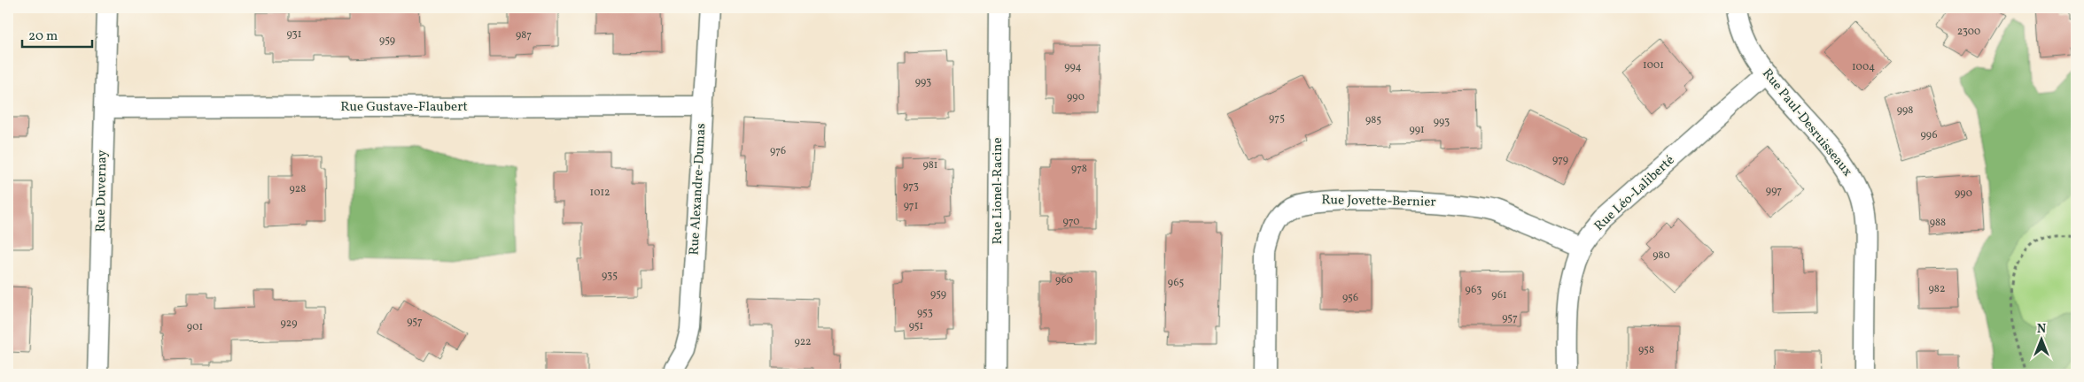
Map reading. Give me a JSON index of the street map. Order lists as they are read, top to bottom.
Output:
{
  "streets": {
    "street": [
      "Rue Gustave-Flaubert",
      "Rue Paul-Desruisseaux",
      "Rue Alexandre-Dumas",
      "Rue Duvernay",
      "Rue Lionel-Racine",
      "Rue Léo-Laliberté",
      "Rue Jovette-Bernier"
    ]
  },
  "crossings": [
    ["Rue Gustave-Flaubert", "Rue Alexandre-Dumas"],
    ["Rue Gustave-Flaubert", "Rue Duvernay"],
    ["Rue Paul-Desruisseaux", "Rue Léo-Laliberté"],
    ["Rue Léo-Laliberté", "Rue Jovette-Bernier"]
  ],
  "house_numbers": [
    "2300",
    "931",
    "987",
    "959",
    "1001",
    "994",
    "1004",
    "993",
    "990",
    "998",
    "975",
    "985",
    "993",
    "991",
    "996",
    "976",
    "979",
    "981",
    "978",
    "973",
    "928",
    "997",
    "1012",
    "990",
    "971",
    "970",
    "988",
    "980",
    "935",
    "960",
    "965",
    "982",
    "963",
    "959",
    "961",
    "956",
    "953",
    "957",
    "957",
    "929",
    "951",
    "901",
    "922",
    "958"
  ],
  "scale_bar": "20 m",
  "north": "top"
}
